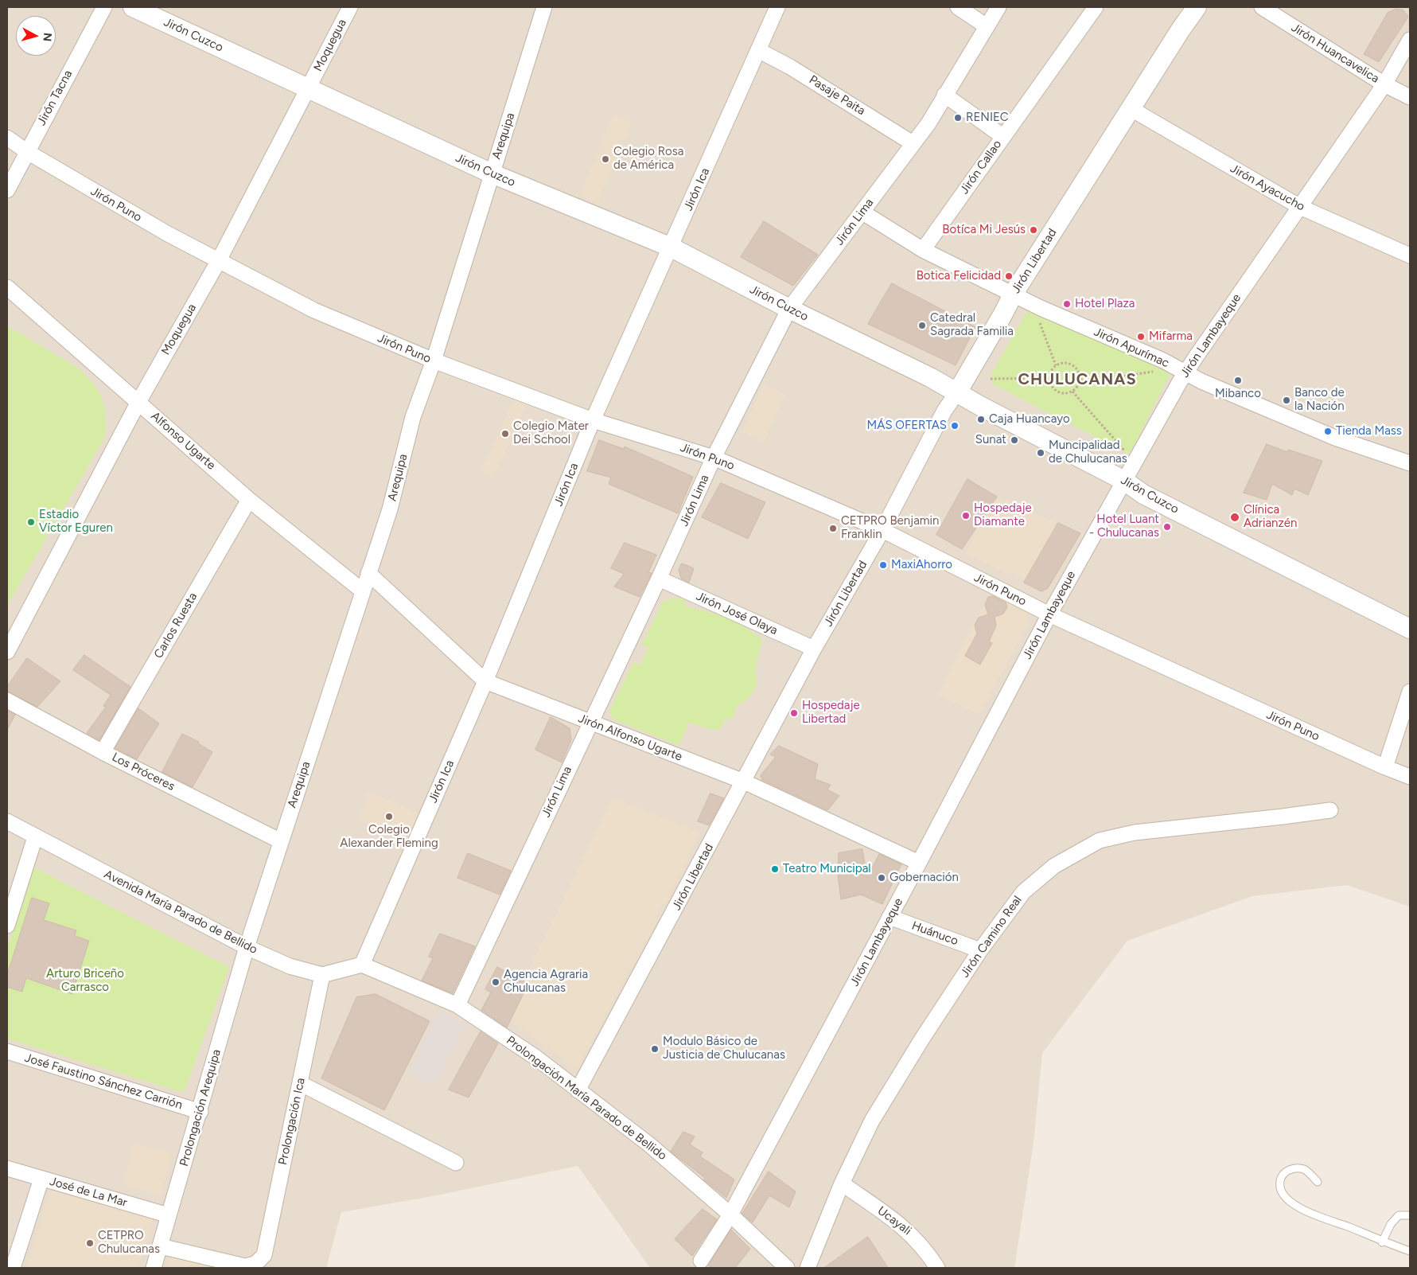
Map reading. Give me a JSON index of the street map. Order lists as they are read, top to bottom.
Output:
{
  "streets": {
    "street": [
      "Jirón Cuzco",
      "Moquegua",
      "Jirón Huancavelica",
      "Pasaje Paita",
      "Jirón Tacna",
      "Arequipa",
      "Jirón Callao",
      "Jirón Ayacucho",
      "Jirón Ica",
      "Jirón Puno",
      "Jirón Lima",
      "Jirón Libertad",
      "Jirón Lambayeque",
      "Jirón Apurímac",
      "Alfonso Ugarte",
      "Jirón José Olaya",
      "Carlos Ruesta",
      "Jirón Alfonso Ugarte",
      "Los Próceres",
      "Avenida María Parado de Bellido",
      "Huánuco",
      "Jirón Camino Real",
      "José Faustino Sánchez Carrión",
      "Prolongación María Parado de Bellido",
      "Prolongación Arequipa",
      "Prolongación Ica",
      "José de La Mar",
      "Ucayali"
    ]
  },
  "crossings": [
    ["Jirón Cuzco", "Moquegua"],
    ["Jirón Cuzco", "Arequipa"],
    ["Jirón Cuzco", "Jirón Ica"],
    ["Jirón Cuzco", "Jirón Lima"],
    ["Jirón Cuzco", "Jirón Libertad"],
    ["Jirón Cuzco", "Jirón Lambayeque"],
    ["Moquegua", "Jirón Puno"],
    ["Moquegua", "Alfonso Ugarte"],
    ["Jirón Huancavelica", "Jirón Lambayeque"],
    ["Pasaje Paita", "Jirón Ica"],
    ["Pasaje Paita", "Jirón Lima"],
    ["Jirón Tacna", "Jirón Puno"],
    ["Arequipa", "Jirón Puno"],
    ["Arequipa", "Alfonso Ugarte"],
    ["Arequipa", "Jirón Alfonso Ugarte"],
    ["Arequipa", "Los Próceres"],
    ["Arequipa", "Avenida María Parado de Bellido"],
    ["Arequipa", "Prolongación Arequipa"],
    ["Jirón Callao", "Jirón Apurímac"],
    ["Jirón Ayacucho", "Jirón Libertad"],
    ["Jirón Ayacucho", "Jirón Lambayeque"],
    ["Jirón Ica", "Jirón Puno"],
    ["Jirón Ica", "Jirón Alfonso Ugarte"],
    ["Jirón Ica", "Avenida María Parado de Bellido"],
    ["Jirón Ica", "Prolongación María Parado de Bellido"],
    ["Jirón Puno", "Jirón Lima"],
    ["Jirón Puno", "Jirón Libertad"],
    ["Jirón Puno", "Jirón Lambayeque"],
    ["Jirón Lima", "Jirón Apurímac"],
    ["Jirón Lima", "Jirón José Olaya"],
    ["Jirón Lima", "Jirón Alfonso Ugarte"],
    ["Jirón Lima", "Prolongación María Parado de Bellido"],
    ["Jirón Libertad", "Jirón Apurímac"],
    ["Jirón Libertad", "Jirón José Olaya"],
    ["Jirón Libertad", "Jirón Alfonso Ugarte"],
    ["Jirón Libertad", "Prolongación María Parado de Bellido"],
    ["Jirón Lambayeque", "Jirón Apurímac"],
    ["Jirón Lambayeque", "Jirón Alfonso Ugarte"],
    ["Jirón Lambayeque", "Huánuco"],
    ["Jirón Lambayeque", "Prolongación María Parado de Bellido"],
    ["Alfonso Ugarte", "Carlos Ruesta"],
    ["Carlos Ruesta", "Los Próceres"],
    ["Avenida María Parado de Bellido", "Prolongación María Parado de Bellido"],
    ["Avenida María Parado de Bellido", "Prolongación Arequipa"],
    ["Avenida María Parado de Bellido", "Prolongación Ica"],
    ["Huánuco", "Jirón Camino Real"],
    ["Jirón Camino Real", "Ucayali"],
    ["José Faustino Sánchez Carrión", "Prolongación Arequipa"],
    ["Prolongación Arequipa", "Prolongación Ica"],
    ["Prolongación Arequipa", "José de La Mar"]
  ],
  "districts": ["CHULUCANAS"],
  "parks": ["Arturo Briceño Carrasco"],
  "places": [
    "RENIEC",
    "Colegio Rosa de América",
    "Botíca Mi Jesús",
    "Botica Felicidad",
    "Hotel Plaza",
    "Catedral Sagrada Familia",
    "Mifarma",
    "Mibanco",
    "Banco de la Nación",
    "Caja Huancayo",
    "MÁS OFERTAS",
    "Tienda Mass",
    "Colegio Mater Dei School",
    "Sunat",
    "Muncipalidad de Chulucanas",
    "Hospedaje Diamante",
    "Clínica Adrianzén",
    "Estadio Víctor Eguren",
    "Hotel Luant - Chulucanas",
    "CETPRO Benjamin Franklin",
    "MaxiAhorro",
    "Hospedaje Libertad",
    "Colegio Alexander Fleming",
    "Teatro Municipal",
    "Gobernación",
    "Agencia Agraria Chulucanas",
    "Modulo Básico de Justicia de Chulucanas",
    "CETPRO Chulucanas"
  ],
  "north": "right"
}
